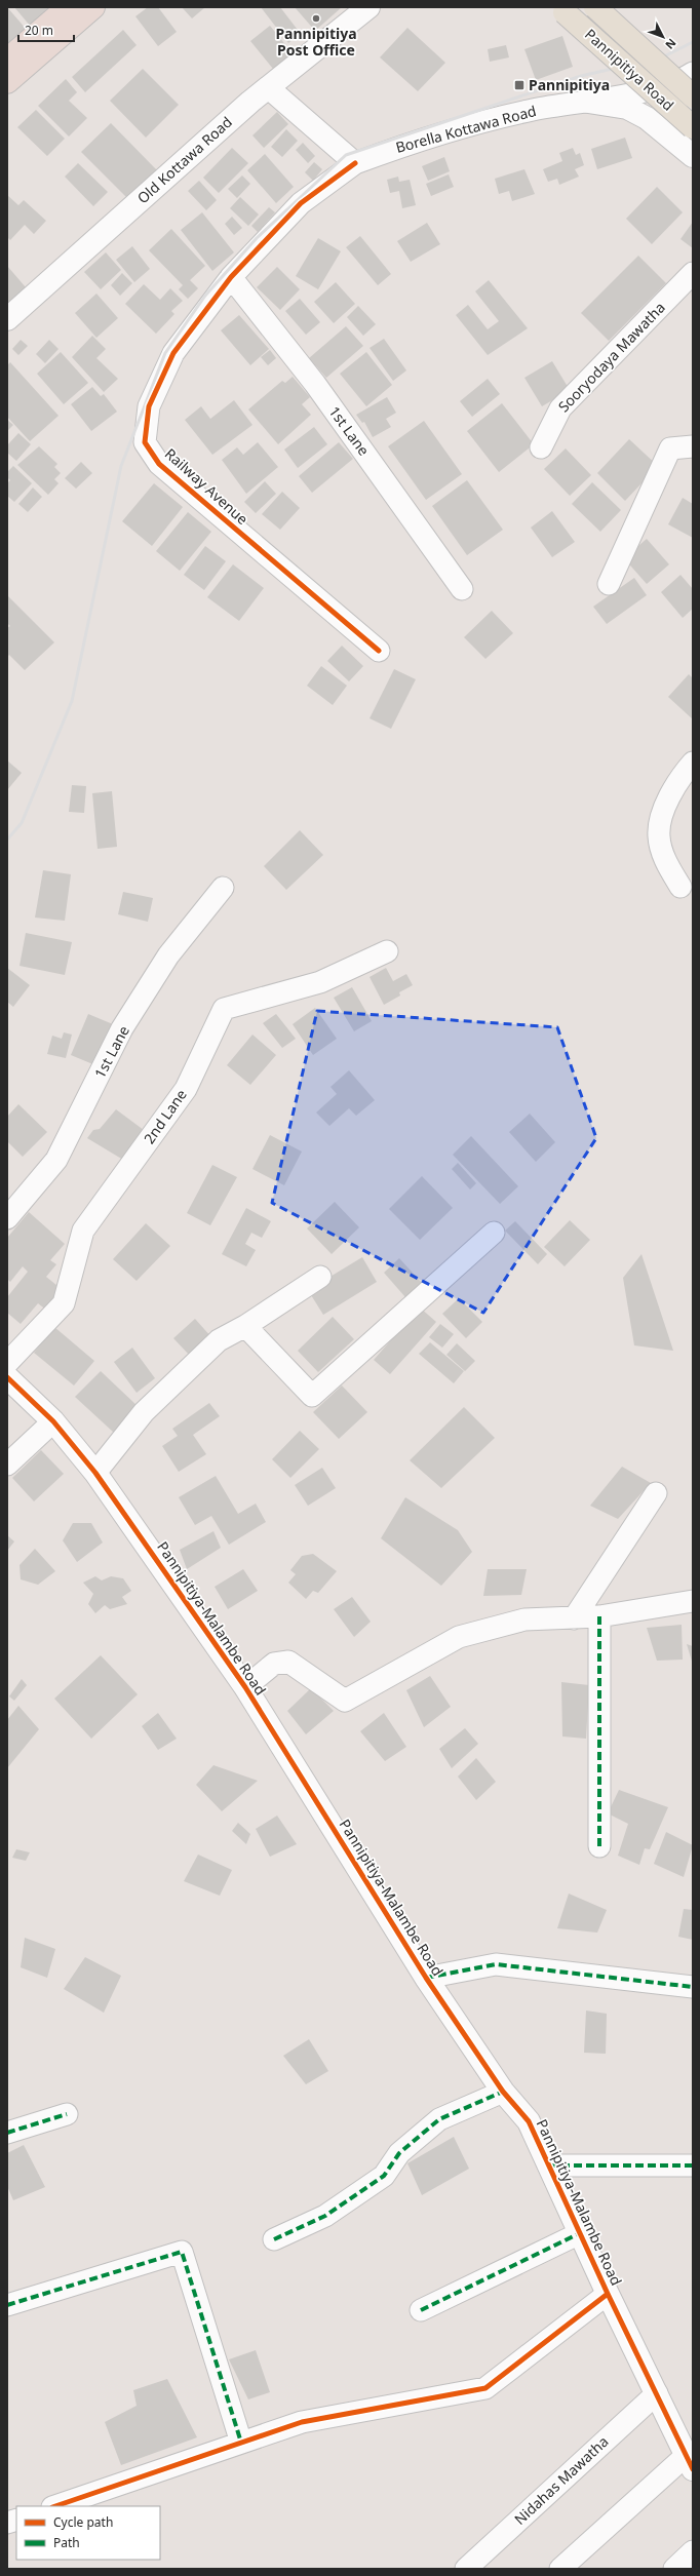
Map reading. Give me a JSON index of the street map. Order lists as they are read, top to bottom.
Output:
{
  "streets": {
    "main road": ["Pannipitiya Road"],
    "street": [
      "Borella Kottawa Road",
      "Old Kottawa Road",
      "Sooryodaya Mawatha",
      "1st Lane",
      "Railway Avenue",
      "2nd Lane",
      "Pannipitiya-Malambe Road",
      "Nidahas Mawatha"
    ]
  },
  "crossings": [
    ["Borella Kottawa Road", "Railway Avenue"],
    ["1st Lane", "Railway Avenue"],
    ["Pannipitiya-Malambe Road", "Nidahas Mawatha"]
  ],
  "places": {
    "other": ["Pannipitiya Post Office"],
    "transit": ["Pannipitiya"]
  },
  "legend": ["Cycle path", "Path"],
  "scale_bar": "20 m",
  "north": "bottom right"
}
